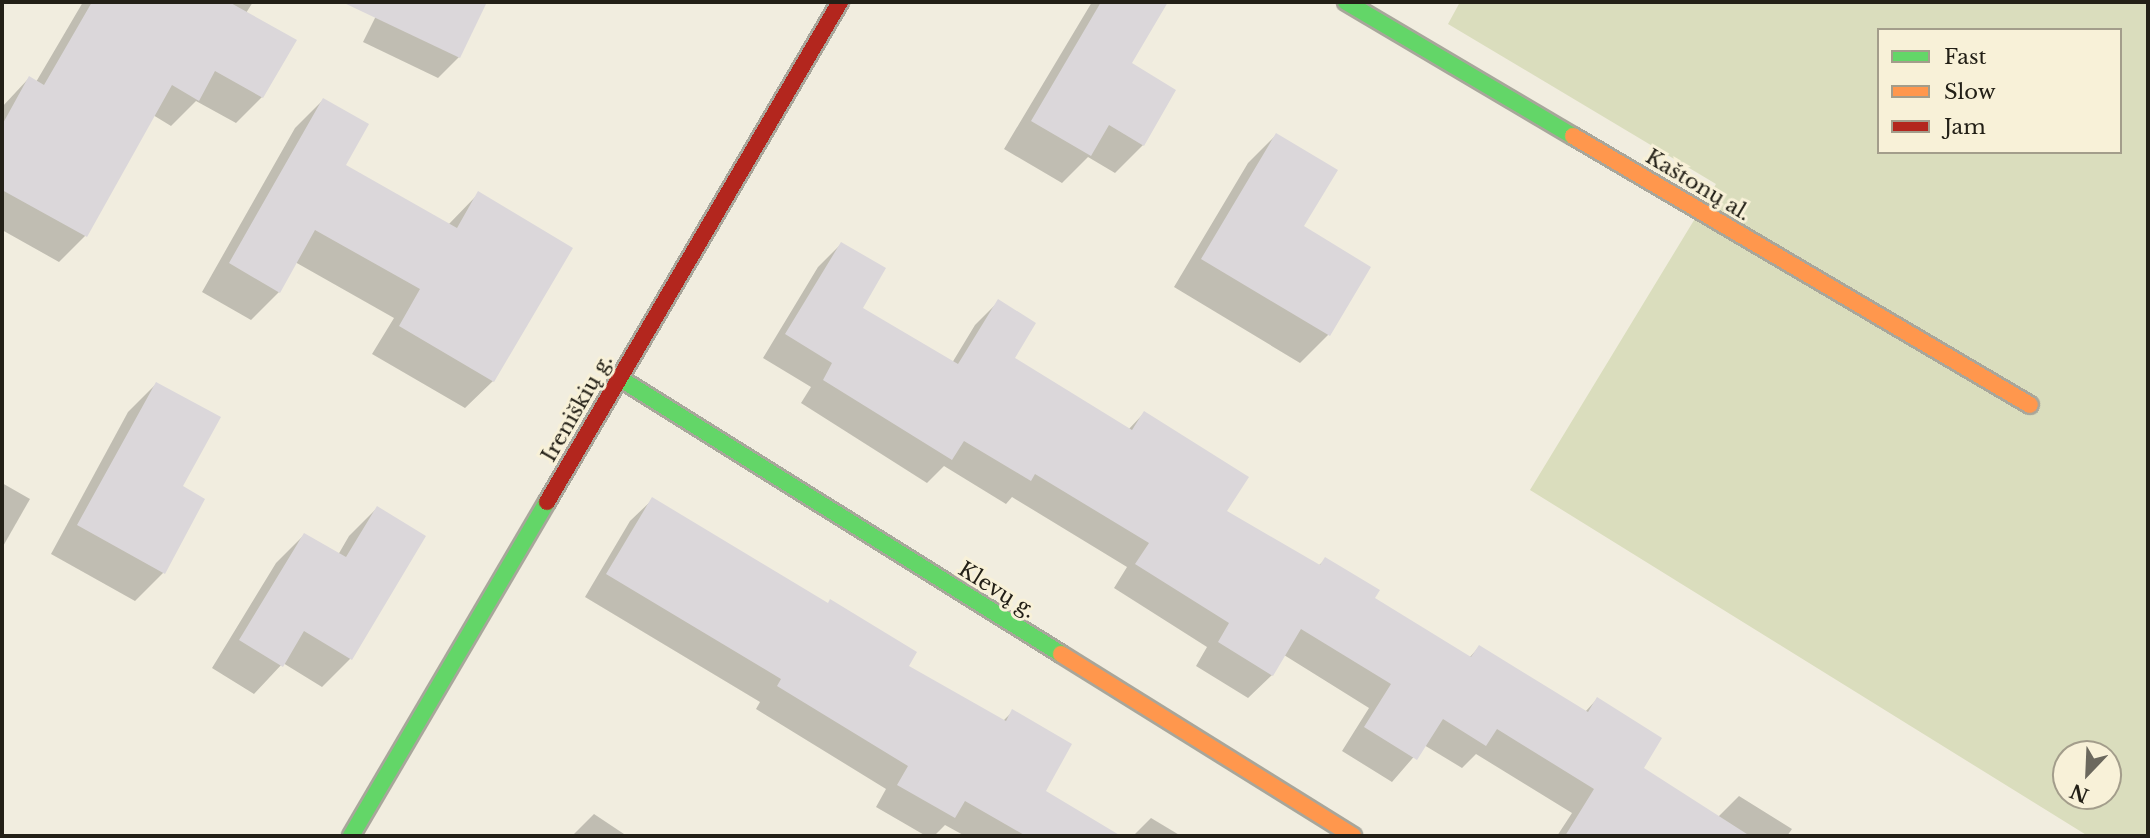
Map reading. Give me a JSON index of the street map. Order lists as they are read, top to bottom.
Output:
{
  "streets": {
    "street": ["Kaštonų al.", "Ireniškių g.", "Klevų g."]
  },
  "crossings": [
    ["Ireniškių g.", "Klevų g."]
  ],
  "legend": ["Fast", "Slow", "Jam"],
  "north": "bottom left"
}
